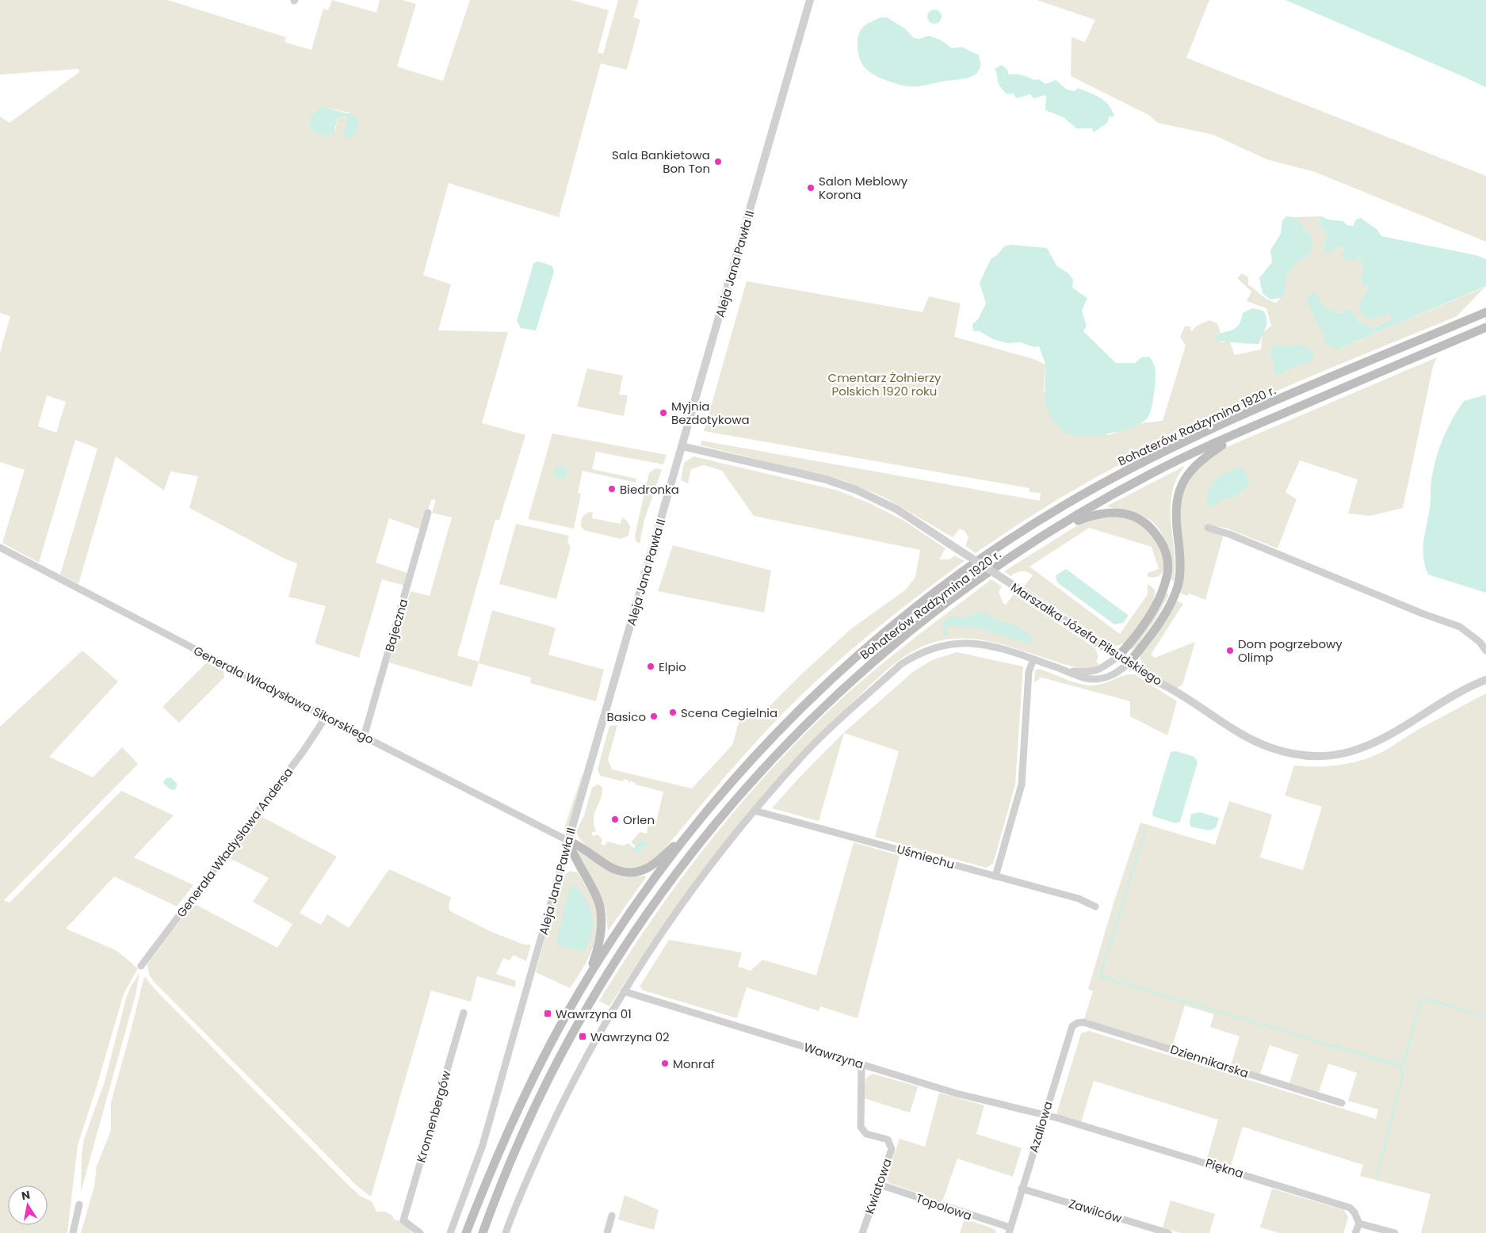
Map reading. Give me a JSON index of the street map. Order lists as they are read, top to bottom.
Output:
{
  "streets": {
    "main road": ["Bohaterów Radzymina 1920 r."],
    "street": [
      "Aleja Jana Pawła II",
      "Bajeczna",
      "Marszałka Józefa Piłsudskiego",
      "Generała Władysława Sikorskiego",
      "Generała Władysława Andersa",
      "Uśmiechu",
      "Wawrzyna",
      "Dziennikarska",
      "Kronnenbergów",
      "Azaliowa",
      "Piękna",
      "Kwiatowa",
      "Topolowa",
      "Zawilców"
    ]
  },
  "crossings": [
    ["Aleja Jana Pawła II", "Marszałka Józefa Piłsudskiego"],
    ["Aleja Jana Pawła II", "Generała Władysława Sikorskiego"],
    ["Bajeczna", "Generała Władysława Sikorskiego"],
    ["Generała Władysława Sikorskiego", "Generała Władysława Andersa"],
    ["Wawrzyna", "Azaliowa"],
    ["Wawrzyna", "Piękna"],
    ["Wawrzyna", "Kwiatowa"],
    ["Dziennikarska", "Azaliowa"],
    ["Azaliowa", "Piękna"],
    ["Azaliowa", "Topolowa"],
    ["Azaliowa", "Zawilców"],
    ["Kwiatowa", "Topolowa"]
  ],
  "parks": ["Cmentarz Żołnierzy Polskich 1920 roku"],
  "places": {
    "other": [
      "Sala Bankietowa Bon Ton",
      "Salon Meblowy Korona",
      "Myjnia Bezdotykowa",
      "Biedronka",
      "Dom pogrzebowy Olimp",
      "Elpio",
      "Scena Cegielnia",
      "Basico",
      "Orlen",
      "Monraf"
    ],
    "transit": ["Wawrzyna 01", "Wawrzyna 02"]
  },
  "north": "top"
}
